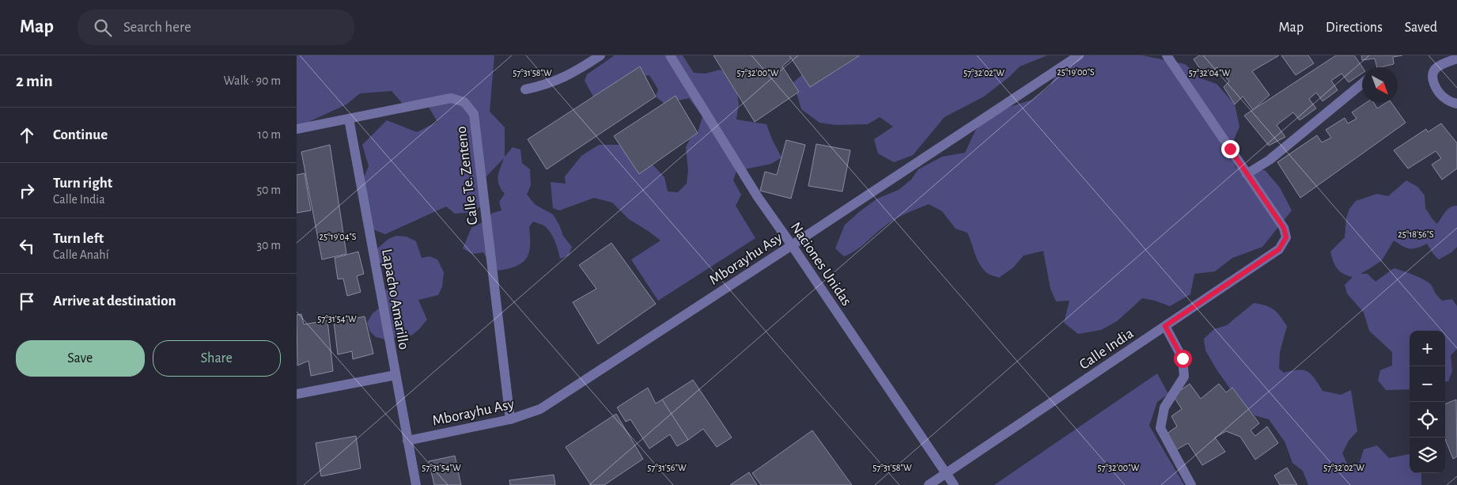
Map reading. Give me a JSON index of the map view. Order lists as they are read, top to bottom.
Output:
{
  "streets": {
    "street": [
      "Calle Te. Zenteno",
      "Mborayhu Asy",
      "Naciones Unidas",
      "Lapacho Amarillo",
      "Calle India"
    ]
  },
  "crossings": [
    ["Calle Te. Zenteno", "Mborayhu Asy"],
    ["Calle Te. Zenteno", "Lapacho Amarillo"],
    ["Mborayhu Asy", "Naciones Unidas"],
    ["Mborayhu Asy", "Lapacho Amarillo"],
    ["Naciones Unidas", "Calle India"]
  ],
  "north": "bottom right",
  "page": {
    "header": "Map",
    "search": "Search here",
    "nav": ["Map", "Directions", "Saved"],
    "heading": ["2 min", "Walk · 90 m"],
    "list": [
      ["Continue", "10 m"],
      ["Turn right", "Calle India", "50 m"],
      ["Turn left", "Calle Anahí", "30 m"],
      "Arrive at destination"
    ],
    "buttons": ["Save", "Share"],
    "map_buttons": ["+", "−"]
  },
  "coordinates": [
    "25°19'00\"S",
    "57°31'58\"W",
    "57°32'00\"W",
    "57°32'02\"W",
    "57°32'04\"W",
    "25°18'56\"S",
    "25°19'04\"S",
    "57°31'54\"W",
    "57°31'56\"W"
  ]
}
